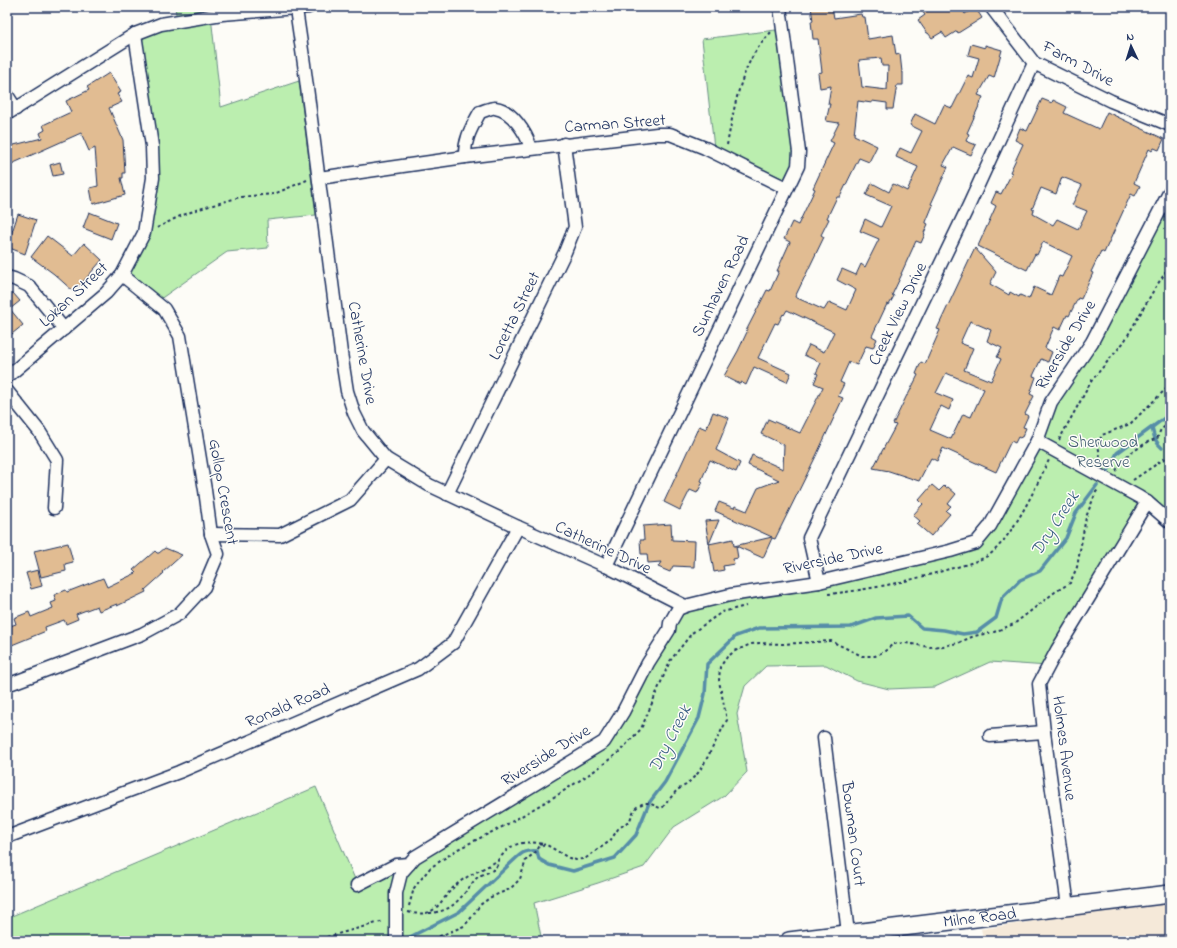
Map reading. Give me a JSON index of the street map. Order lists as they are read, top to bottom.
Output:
{
  "streets": {
    "main road": ["Milne Road"],
    "street": [
      "Farm Drive",
      "Carman Street",
      "Sunhaven Road",
      "Lokan Street",
      "Creek View Drive",
      "Loretta Street",
      "Riverside Drive",
      "Catherine Drive",
      "Gollop Crescent",
      "Ronald Road",
      "Holmes Avenue",
      "Bowman Court"
    ]
  },
  "crossings": [
    ["Farm Drive", "Creek View Drive"],
    ["Carman Street", "Sunhaven Road"],
    ["Carman Street", "Loretta Street"],
    ["Carman Street", "Catherine Drive"],
    ["Sunhaven Road", "Catherine Drive"],
    ["Lokan Street", "Gollop Crescent"],
    ["Creek View Drive", "Riverside Drive"],
    ["Loretta Street", "Catherine Drive"],
    ["Riverside Drive", "Catherine Drive"],
    ["Catherine Drive", "Ronald Road"],
    ["Holmes Avenue", "Milne Road"],
    ["Bowman Court", "Milne Road"]
  ],
  "water": ["Dry Creek"],
  "parks": ["Sherwood Reserve"],
  "north": "top"
}
